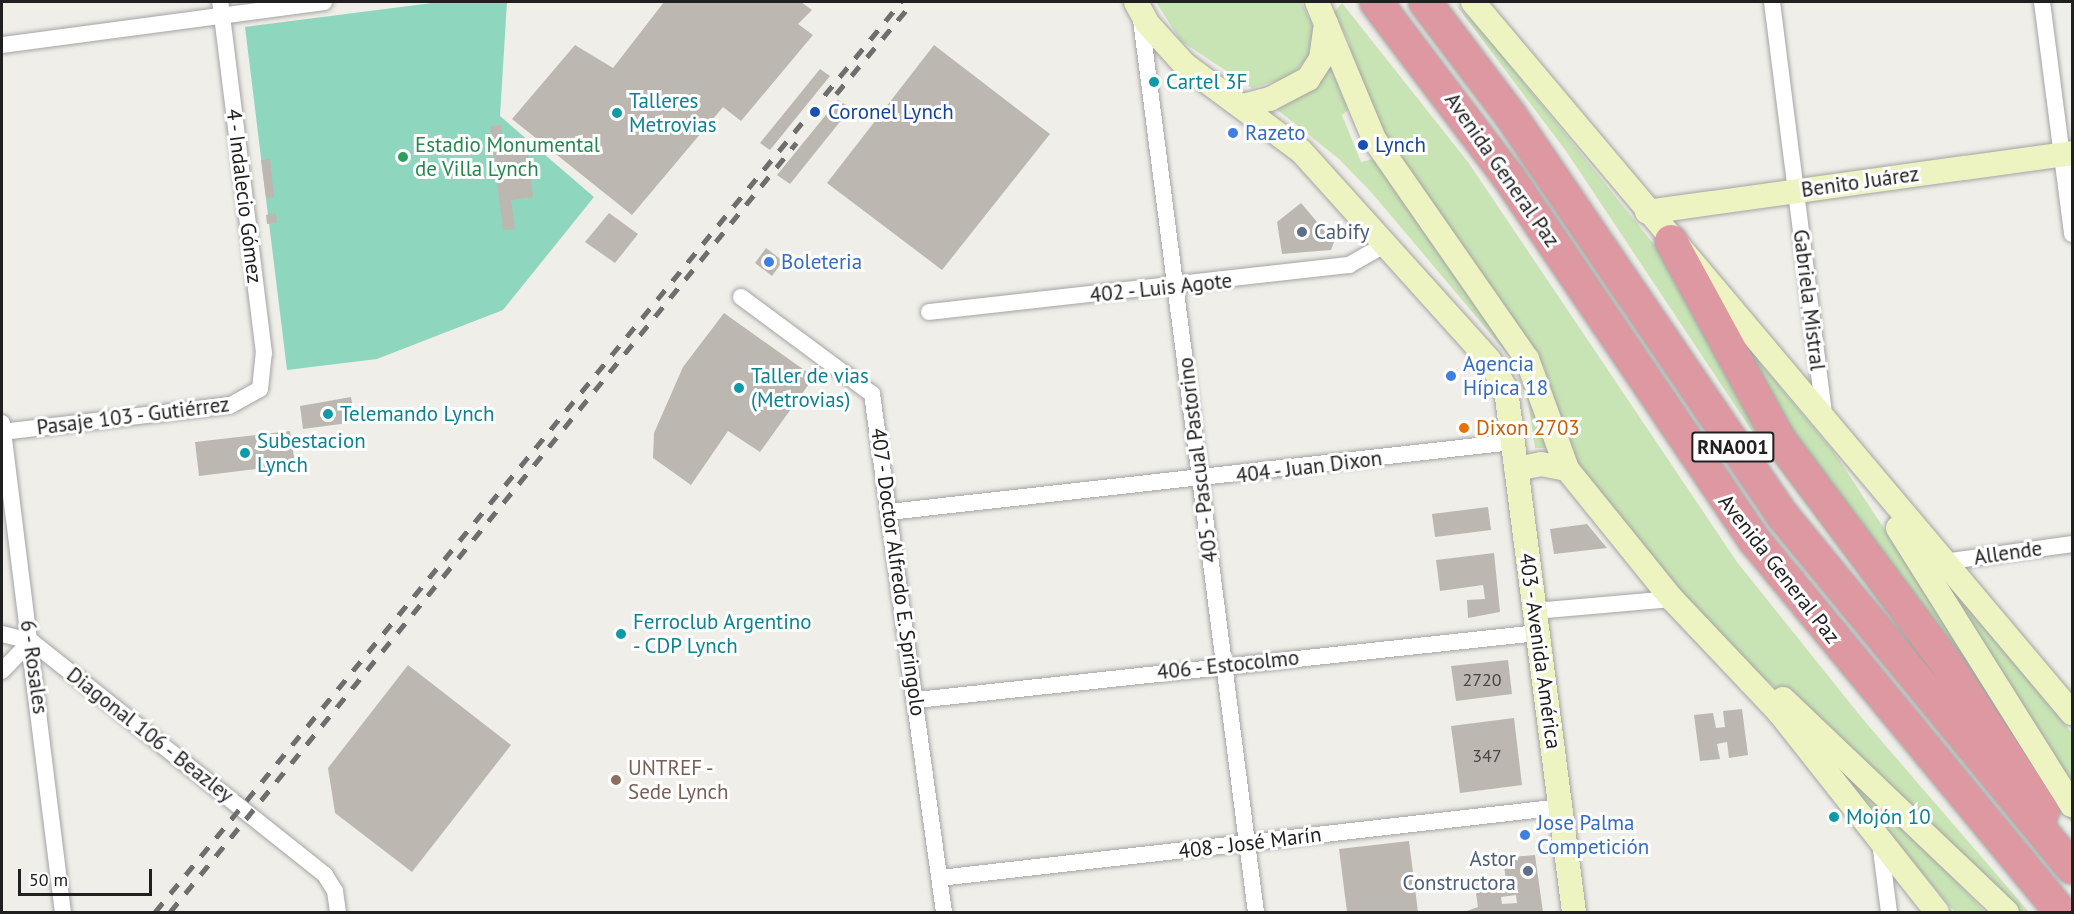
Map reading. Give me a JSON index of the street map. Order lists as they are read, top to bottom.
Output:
{
  "streets": {
    "highway": ["Avenida General Paz", "RNA001"],
    "street": [
      "Benito Juárez",
      "4 - Indalecio Gómez",
      "402 - Luis Agote",
      "Gabriela Mistral",
      "Pasaje 103 - Gutiérrez",
      "405 - Pascual Pastorino",
      "404 - Juan Dixon",
      "Allende",
      "407 - Doctor Alfredo E. Springolo",
      "403 - Avenida América",
      "406 - Estocolmo",
      "6 - Rosales",
      "Diagonal 106 - Beazley",
      "408 - José Marín"
    ]
  },
  "crossings": [
    ["Benito Juárez", "Gabriela Mistral"],
    ["4 - Indalecio Gómez", "Pasaje 103 - Gutiérrez"],
    ["402 - Luis Agote", "405 - Pascual Pastorino"],
    ["402 - Luis Agote", "403 - Avenida América"],
    ["Pasaje 103 - Gutiérrez", "6 - Rosales"],
    ["405 - Pascual Pastorino", "404 - Juan Dixon"],
    ["405 - Pascual Pastorino", "406 - Estocolmo"],
    ["405 - Pascual Pastorino", "408 - José Marín"],
    ["404 - Juan Dixon", "407 - Doctor Alfredo E. Springolo"],
    ["404 - Juan Dixon", "403 - Avenida América"],
    ["407 - Doctor Alfredo E. Springolo", "406 - Estocolmo"],
    ["407 - Doctor Alfredo E. Springolo", "408 - José Marín"],
    ["403 - Avenida América", "406 - Estocolmo"],
    ["403 - Avenida América", "408 - José Marín"],
    ["6 - Rosales", "Diagonal 106 - Beazley"]
  ],
  "places": [
    "Cartel 3F",
    "Coronel Lynch",
    "Talleres Metrovias",
    "Razeto",
    "Lynch",
    "Estadio Monumental de Villa Lynch",
    "Cabify",
    "Boleteria",
    "Agencia Hípica 18",
    "Taller de vias (Metrovias)",
    "Telemando Lynch",
    "Dixon 2703",
    "Subestacion Lynch",
    "Ferroclub Argentino - CDP Lynch",
    "UNTREF - Sede Lynch",
    "Mojón 10",
    "Jose Palma Competición",
    "Astor Constructora"
  ],
  "house_numbers": ["2720", "347"],
  "scale_bar": "50 m"
}
